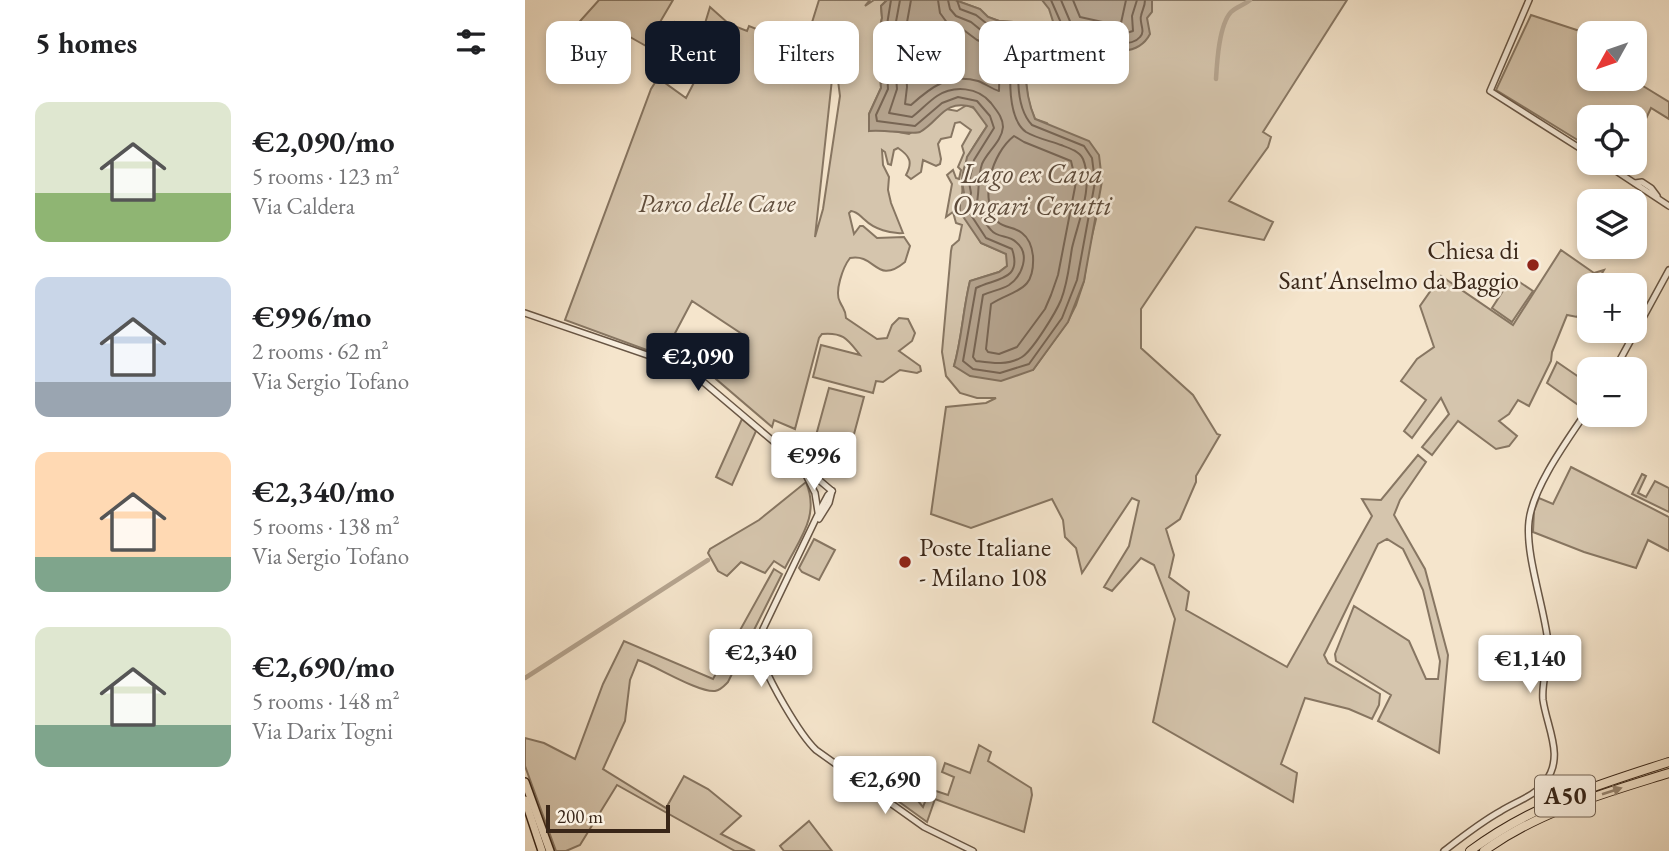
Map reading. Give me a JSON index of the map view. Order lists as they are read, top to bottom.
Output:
{
  "streets": {
    "highway": ["A50"]
  },
  "water": ["Lago ex Cava Ongari Cerutti"],
  "parks": ["Parco delle Cave"],
  "places": ["Chiesa di Sant'Anselmo da Baggio", "Poste Italiane - Milano 108"],
  "scale_bar": "200 m",
  "north": "bottom left",
  "page": {
    "heading": "5 homes",
    "map_buttons": ["+", "−"],
    "chip": [
      "Buy",
      "Rent",
      "Filters",
      "New",
      "Apartment"
    ],
    "list": [
      {
        "name": "€2,090/mo",
        "note": "5 rooms · 123 m² · Via Caldera"
      },
      {
        "name": "€996/mo",
        "note": "2 rooms · 62 m² · Via Sergio Tofano"
      },
      {
        "name": "€2,340/mo",
        "note": "5 rooms · 138 m² · Via Sergio Tofano"
      },
      {
        "name": "€2,690/mo",
        "note": "5 rooms · 148 m² · Via Darix Togni"
      }
    ],
    "price": [
      "€2,090",
      "€996",
      "€2,340",
      "€1,140",
      "€2,690"
    ],
    "scale": "200 m"
  }
}
